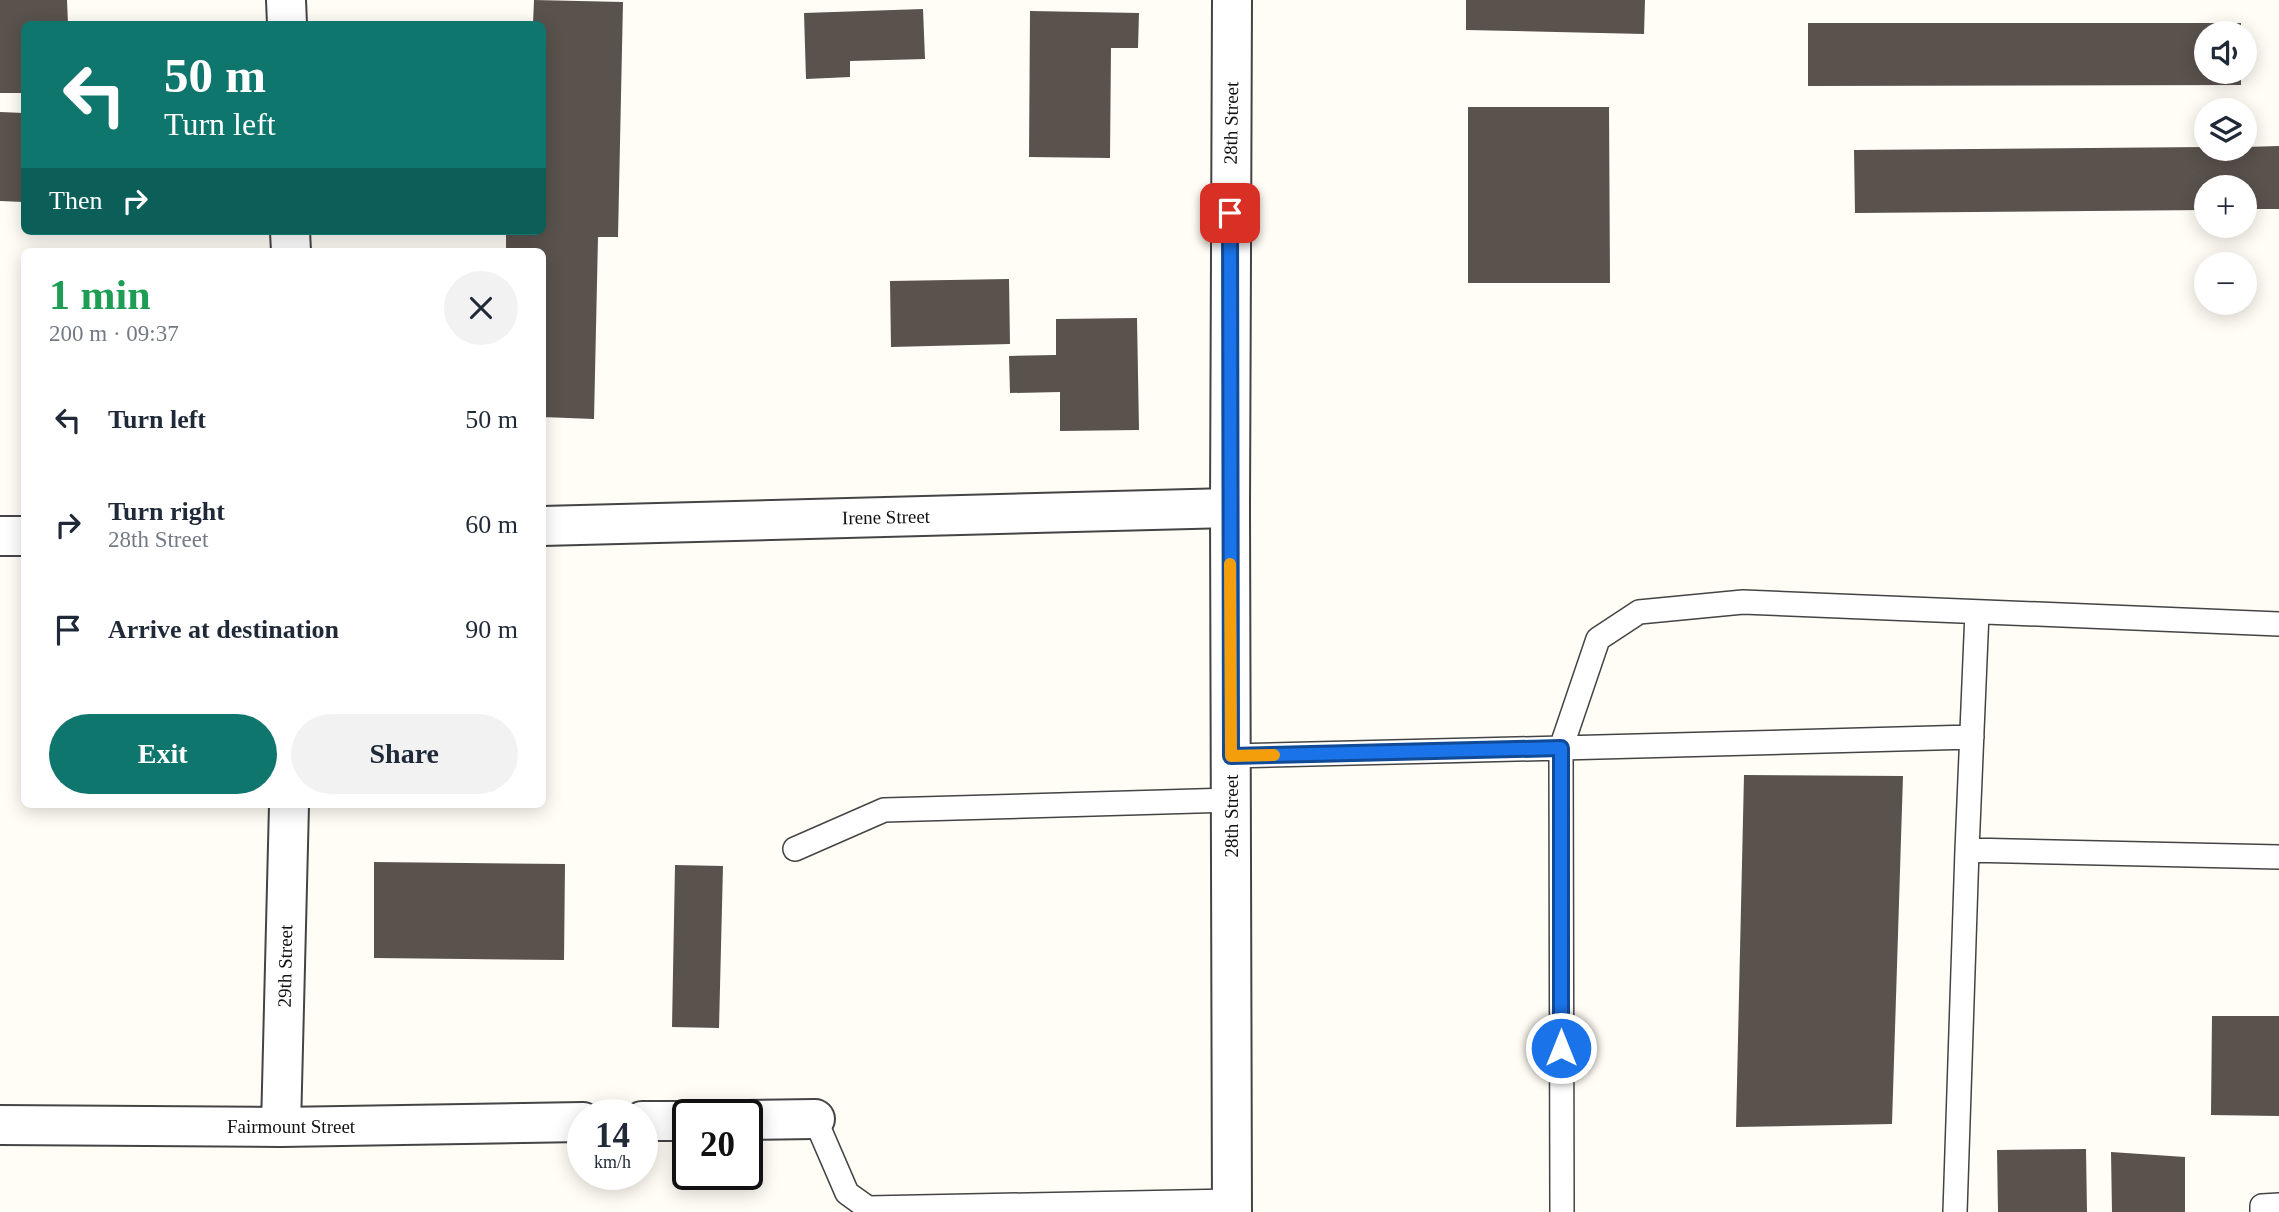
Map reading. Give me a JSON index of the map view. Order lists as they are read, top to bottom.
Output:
{
  "streets": {
    "street": [
      "28th Street",
      "Irene Street",
      "29th Street",
      "Fairmount Street"
    ]
  },
  "crossings": [
    ["28th Street", "Irene Street"],
    ["29th Street", "Fairmount Street"]
  ],
  "page": {
    "map_buttons": ["+", "−"],
    "turn": ["50 m", "Turn left"],
    "then": "Then",
    "heading": ["1 min", "200 m · 09:37"],
    "list": [
      {
        "name": "Turn left",
        "value": "50 m"
      },
      {
        "name": "Turn right",
        "note": "28th Street",
        "value": "60 m"
      },
      {
        "name": "Arrive at destination",
        "value": "90 m"
      }
    ],
    "buttons": ["Exit", "Share"],
    "speed": "14 km/h",
    "limit": "20"
  }
}
